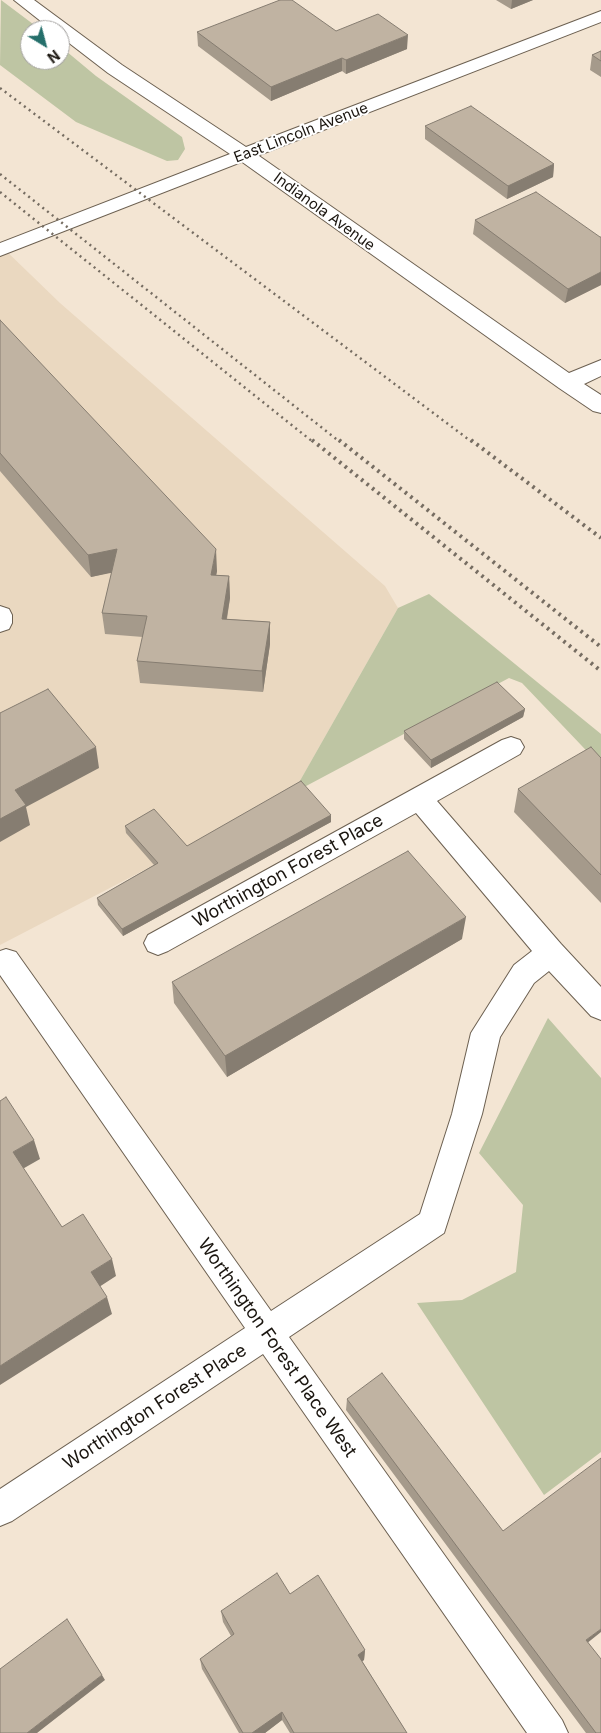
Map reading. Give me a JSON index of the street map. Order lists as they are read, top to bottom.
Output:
{
  "streets": {
    "street": [
      "East Lincoln Avenue",
      "Indianola Avenue",
      "Worthington Forest Place",
      "Worthington Forest Place West"
    ]
  },
  "crossings": [
    ["East Lincoln Avenue", "Indianola Avenue"],
    ["Worthington Forest Place", "Worthington Forest Place West"]
  ],
  "north": "bottom right"
}
